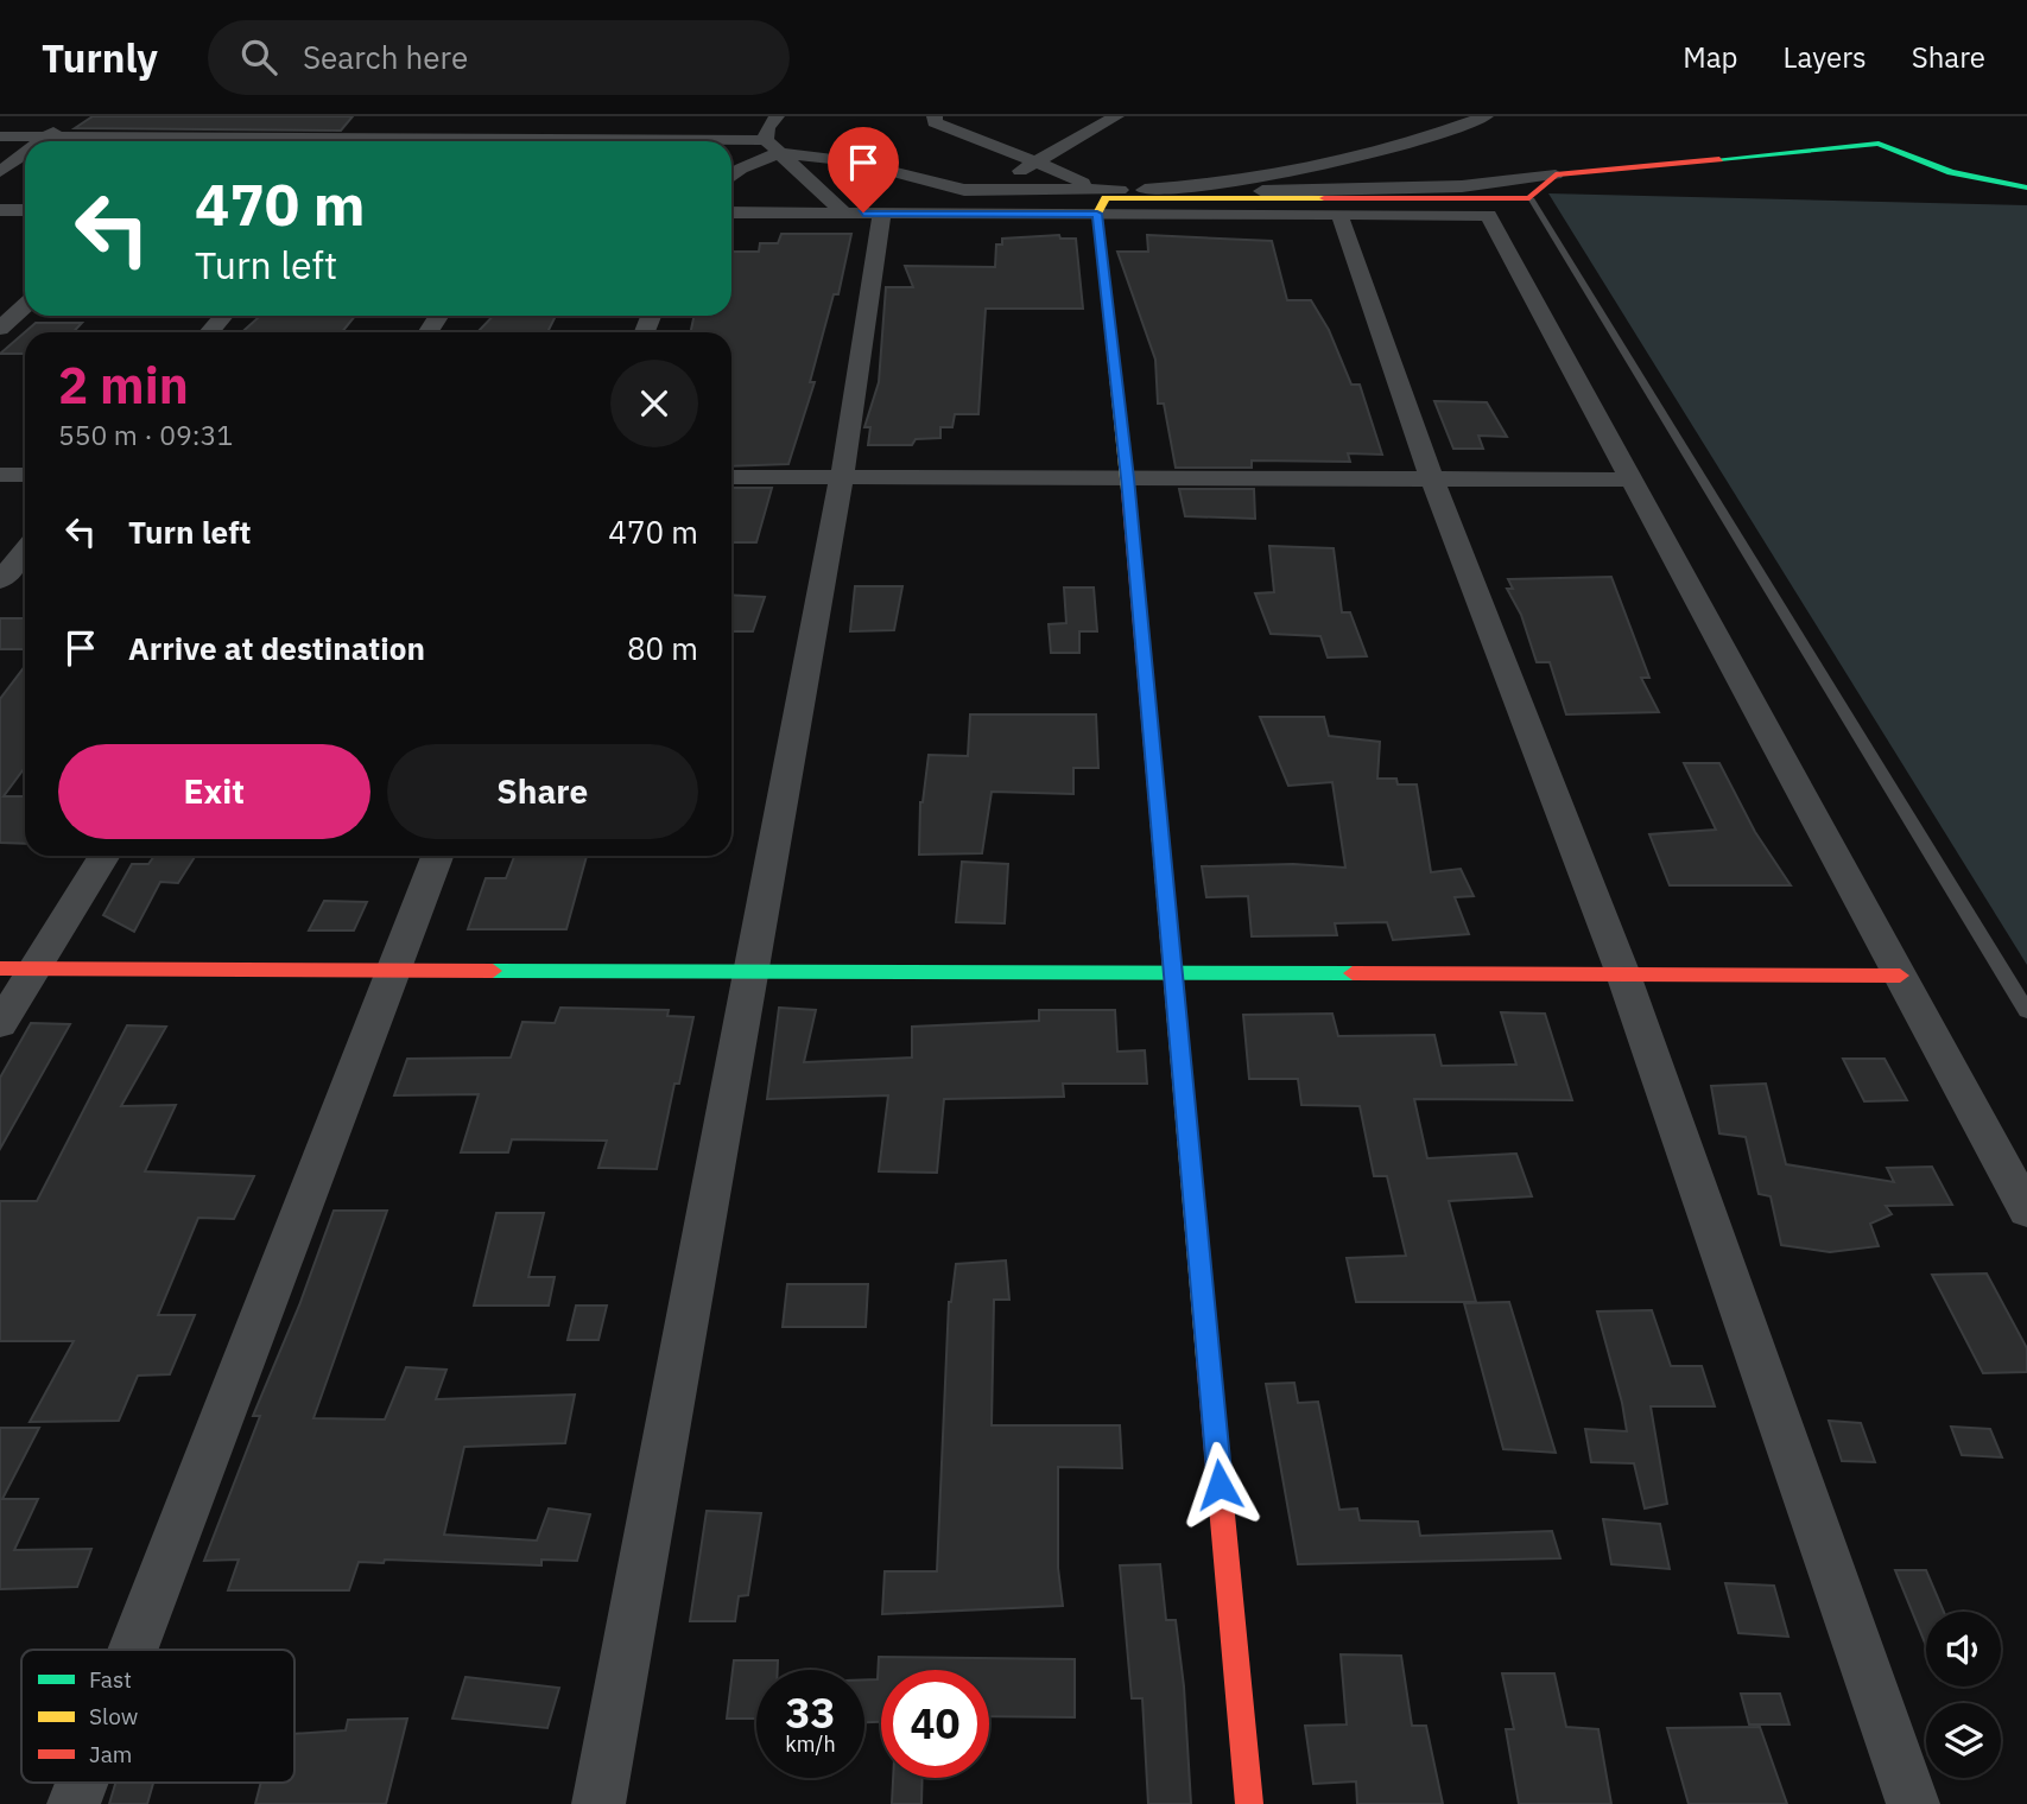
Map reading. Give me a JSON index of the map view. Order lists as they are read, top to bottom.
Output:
{
  "legend": ["Fast", "Slow", "Jam"],
  "page": {
    "header": "Turnly",
    "search": "Search here",
    "nav": ["Map", "Layers", "Share"],
    "turn": ["470 m", "Turn left"],
    "heading": ["2 min", "550 m · 09:31"],
    "list": [
      {
        "name": "Turn left",
        "value": "470 m"
      },
      {
        "name": "Arrive at destination",
        "value": "80 m"
      }
    ],
    "buttons": ["Exit", "Share"],
    "speed": "33 km/h",
    "limit": "40"
  }
}
